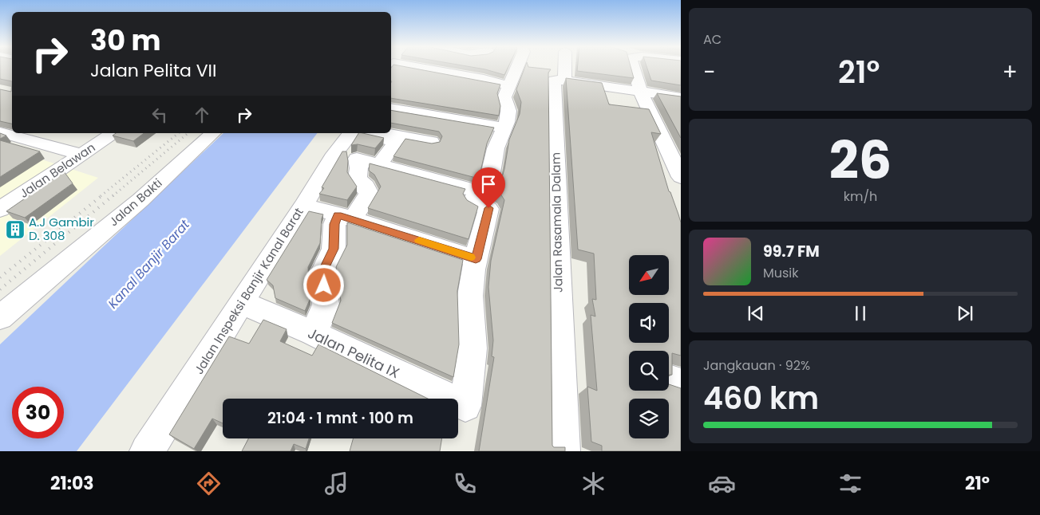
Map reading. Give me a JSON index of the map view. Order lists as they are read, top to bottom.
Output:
{
  "streets": {
    "street": [
      "Jalan Belawan",
      "Jalan Bakti",
      "Jalan Rasamala Dalam",
      "Jalan Inspeksi Banjir Kanal Barat",
      "Jalan Pelita IX"
    ]
  },
  "crossings": [
    ["Jalan Inspeksi Banjir Kanal Barat", "Jalan Pelita IX"]
  ],
  "water": ["Kanal Banjir Barat"],
  "places": {
    "building": ["A.J Gambir D. 308"]
  },
  "north": "bottom left",
  "page": {
    "tile": [
      "AC",
      ["26", "km/h"],
      ["Jangkauan · 92%", "460 km"]
    ],
    "turn": ["30 m", "Jalan Pelita VII"],
    "heat": ["−", "21°", "+"],
    "song": ["99.7 FM", "Musik"],
    "limit": "30",
    "trip": "21:04 · 1 mnt · 100 m",
    "tabs": ["21:03", "21°"]
  }
}
